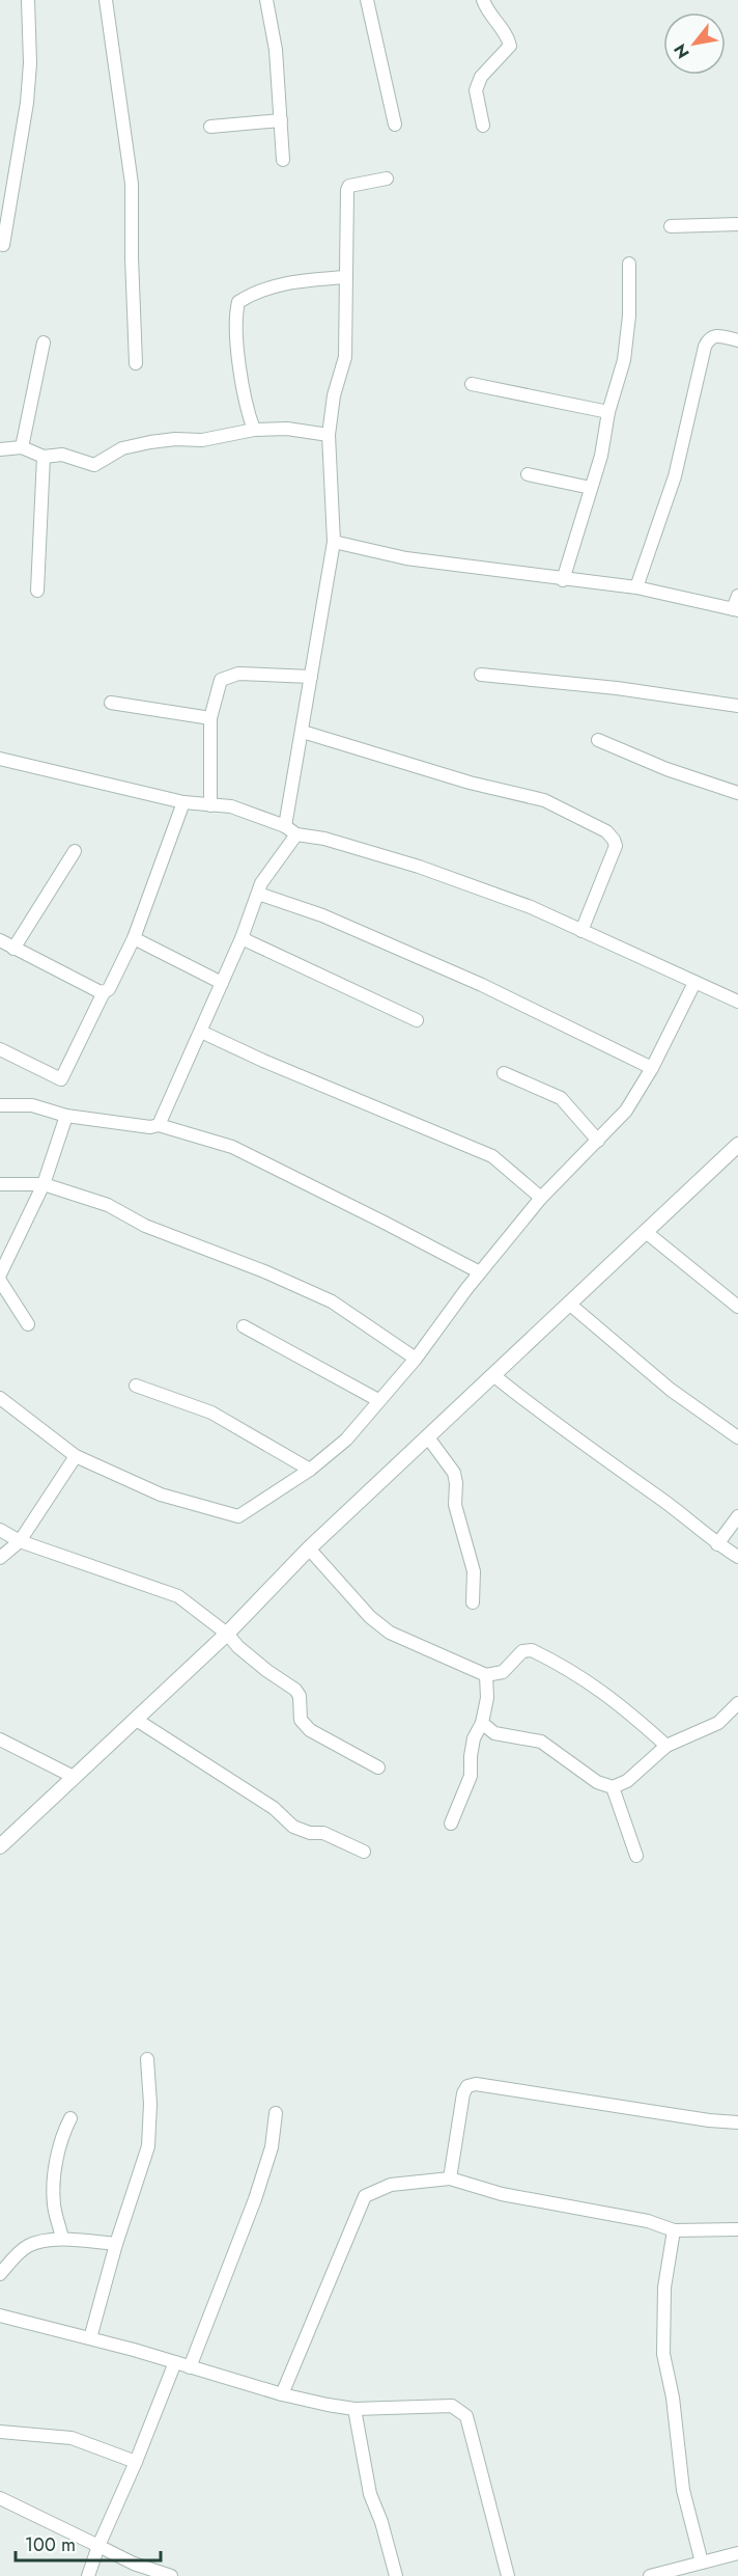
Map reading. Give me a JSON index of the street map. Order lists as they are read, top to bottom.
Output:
{
  "scale_bar": "100 m",
  "north": "bottom left"
}
